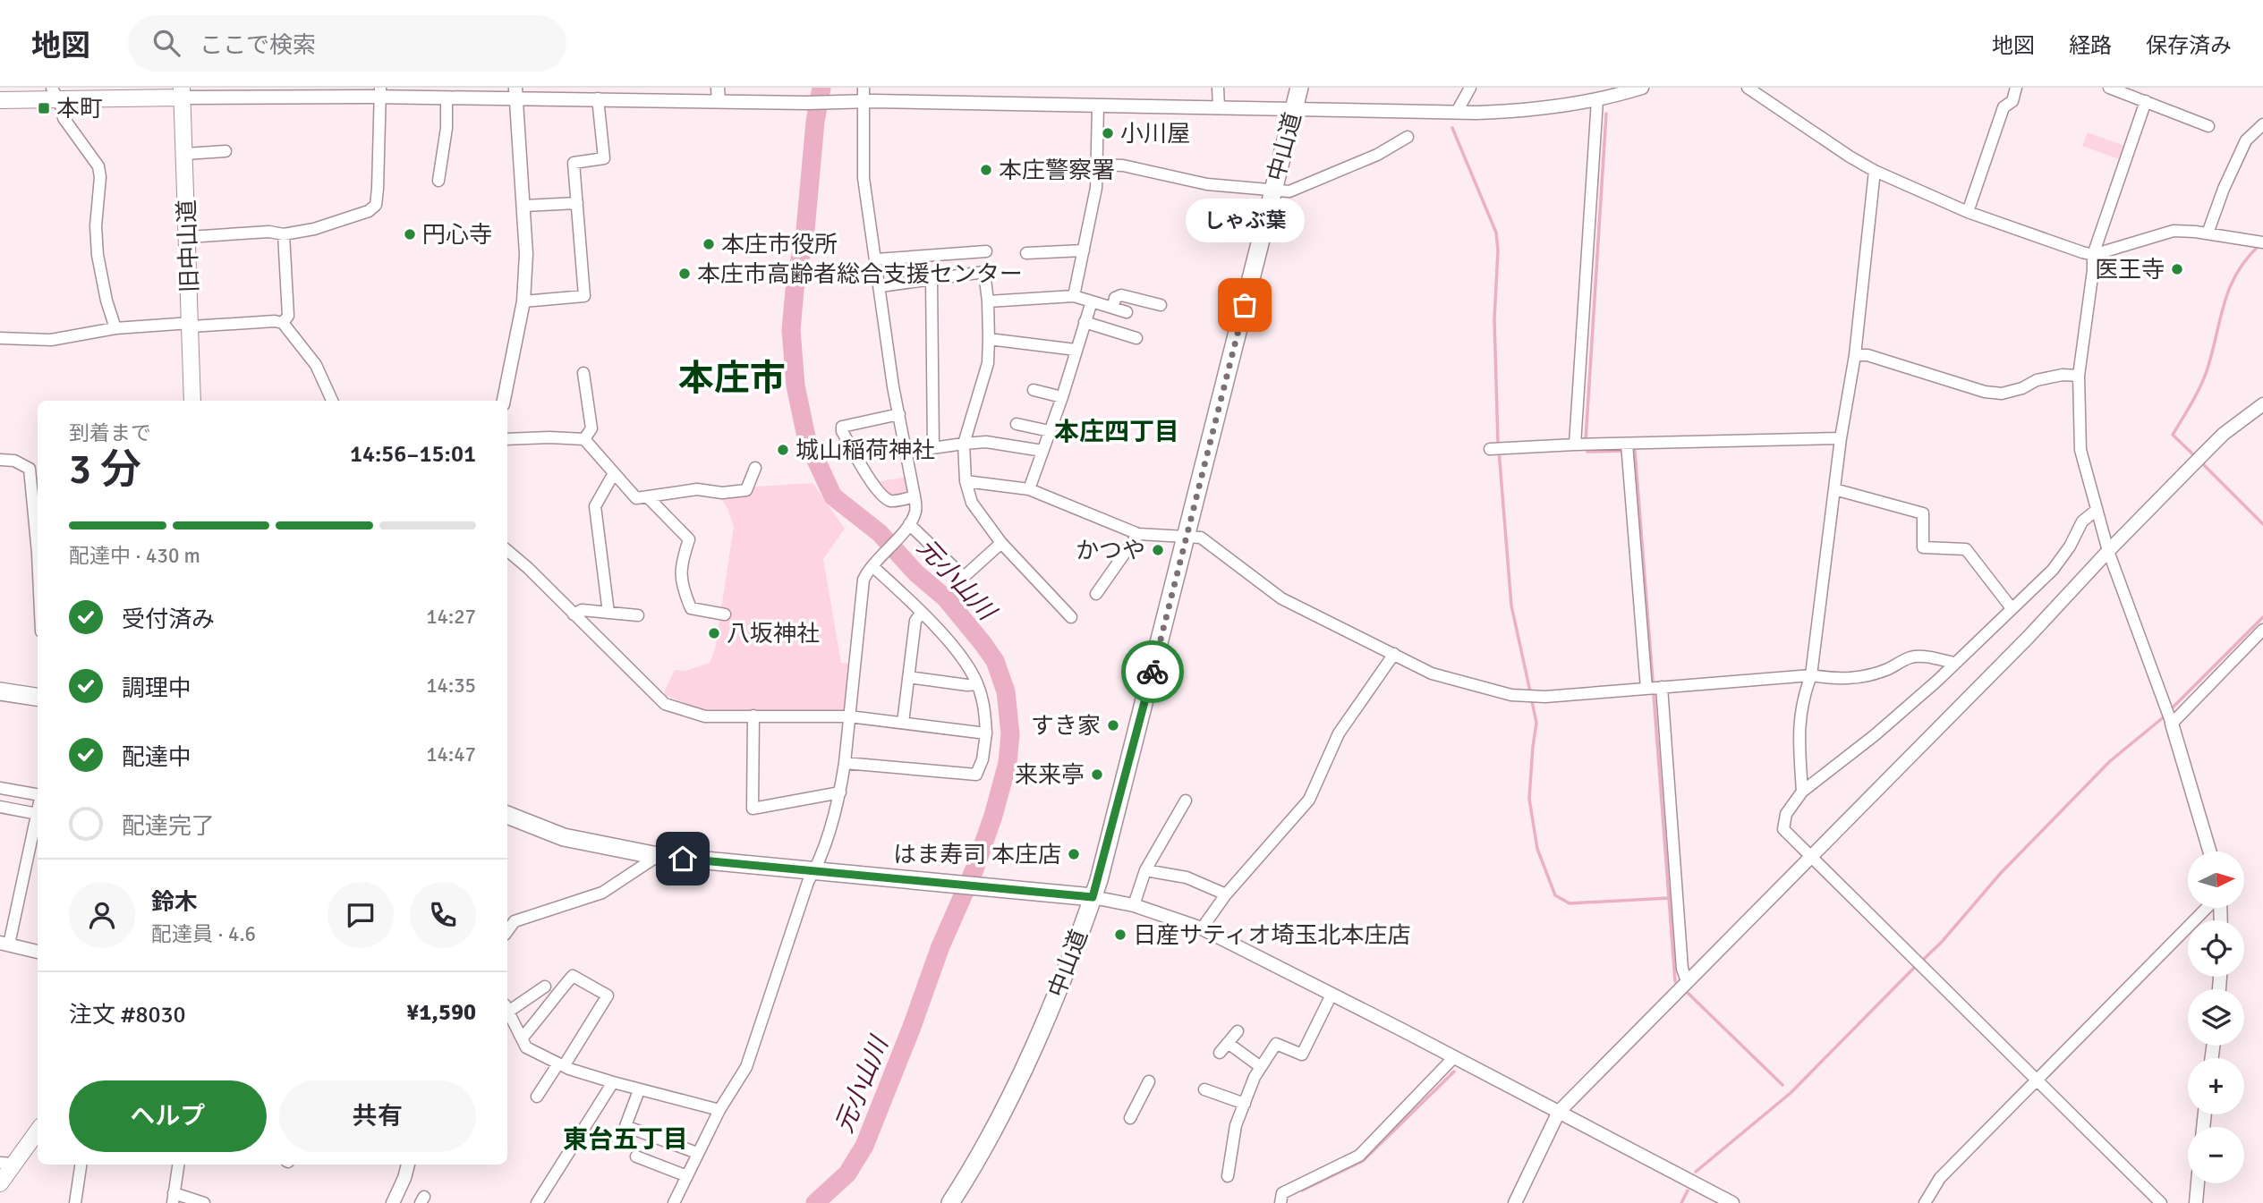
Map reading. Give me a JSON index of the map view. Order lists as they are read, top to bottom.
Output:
{
  "streets": {
    "main road": ["中山道", "旧中山道"]
  },
  "districts": ["本庄市", "本庄四丁目", "東台五丁目"],
  "water": ["元小山川"],
  "places": {
    "transit": ["本町"],
    "other": [
      "小川屋",
      "本庄警察署",
      "円心寺",
      "本庄市役所",
      "医王寺",
      "本庄市高齢者総合支援センター",
      "しゃぶ葉",
      "城山稲荷神社",
      "かつや",
      "八坂神社",
      "すき家",
      "来来亭",
      "はま寿司 本庄店",
      "日産サティオ埼玉北本庄店"
    ]
  },
  "north": "right",
  "page": {
    "header": "地図",
    "search": "ここで検索",
    "nav": ["地図", "経路", "保存済み"],
    "bubble": "しゃぶ葉",
    "heading": ["3 分", "到着まで", "14:56–15:01"],
    "panel": [
      "鈴木",
      "配達員 · 4.6",
      "注文 #8030",
      "¥1,590"
    ],
    "bar": "配達中 · 430 m",
    "list": [
      ["受付済み", "14:27"],
      ["調理中", "14:35"],
      ["配達中", "14:47"],
      "配達完了"
    ],
    "map_buttons": ["+", "−"],
    "buttons": ["ヘルプ", "共有"]
  }
}
